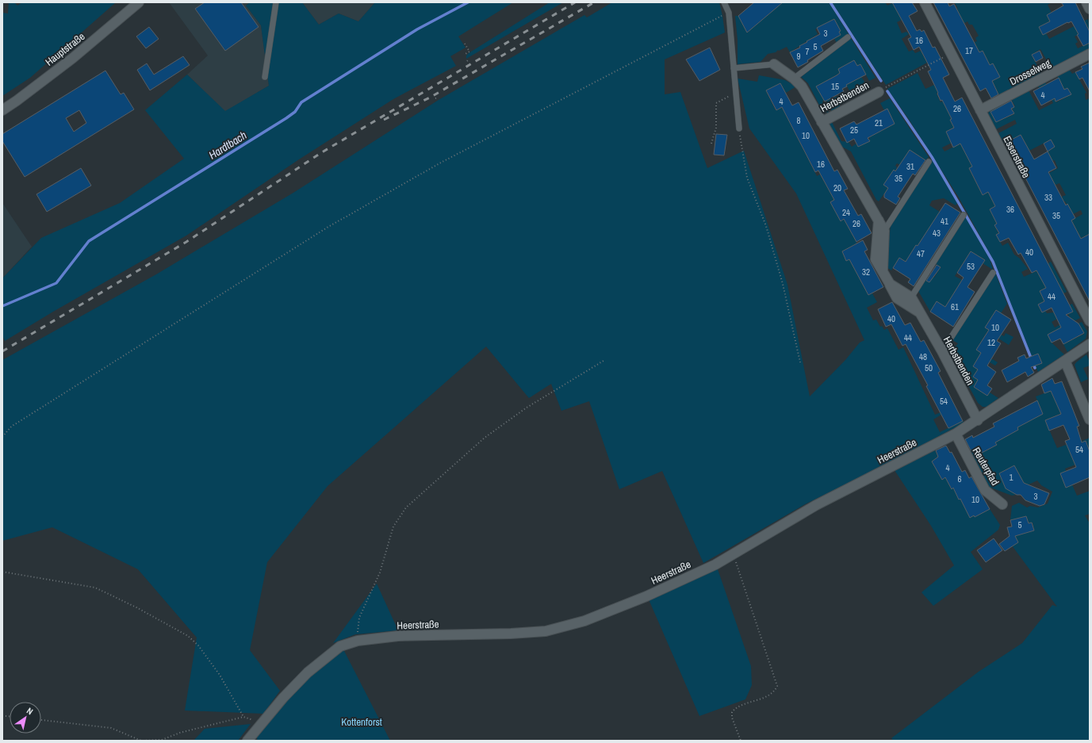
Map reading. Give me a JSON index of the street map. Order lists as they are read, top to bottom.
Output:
{
  "streets": {
    "street": [
      "Hauptstraße",
      "Drosselweg",
      "Herbstbenden",
      "Esserstraße",
      "Heerstraße",
      "Reuterpfad"
    ]
  },
  "crossings": [
    ["Drosselweg", "Esserstraße"],
    ["Herbstbenden", "Heerstraße"],
    ["Heerstraße", "Reuterpfad"]
  ],
  "water": ["Hardtbach"],
  "parks": ["Kottenforst"],
  "house_numbers": [
    "3",
    "16",
    "5",
    "17",
    "7",
    "9",
    "15",
    "4",
    "4",
    "26",
    "8",
    "21",
    "25",
    "10",
    "16",
    "31",
    "35",
    "20",
    "33",
    "36",
    "24",
    "35",
    "41",
    "26",
    "43",
    "40",
    "47",
    "53",
    "32",
    "44",
    "61",
    "40",
    "10",
    "44",
    "12",
    "48",
    "50",
    "54",
    "54",
    "4",
    "1",
    "6",
    "3",
    "10",
    "5"
  ],
  "north": "top right"
}
